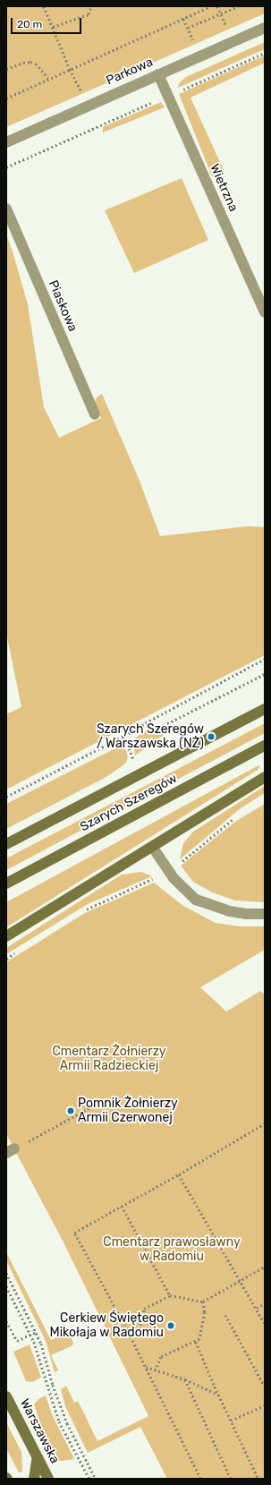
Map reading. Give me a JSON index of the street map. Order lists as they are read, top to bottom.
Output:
{
  "streets": {
    "main road": ["Szarych Szeregów", "Warszawska"],
    "street": ["Parkowa", "Wietrzna", "Piaskowa"]
  },
  "crossings": [
    ["Parkowa", "Wietrzna"]
  ],
  "parks": ["Cmentarz Żołnierzy Armii Radzieckiej", "Cmentarz prawosławny w Radomiu"],
  "places": ["Szarych Szeregów / Warszawska (NŻ)", "Pomnik Żołnierzy Armii Czerwonej", "Cerkiew Świętego Mikołaja w Radomiu"],
  "scale_bar": "20 m"
}
